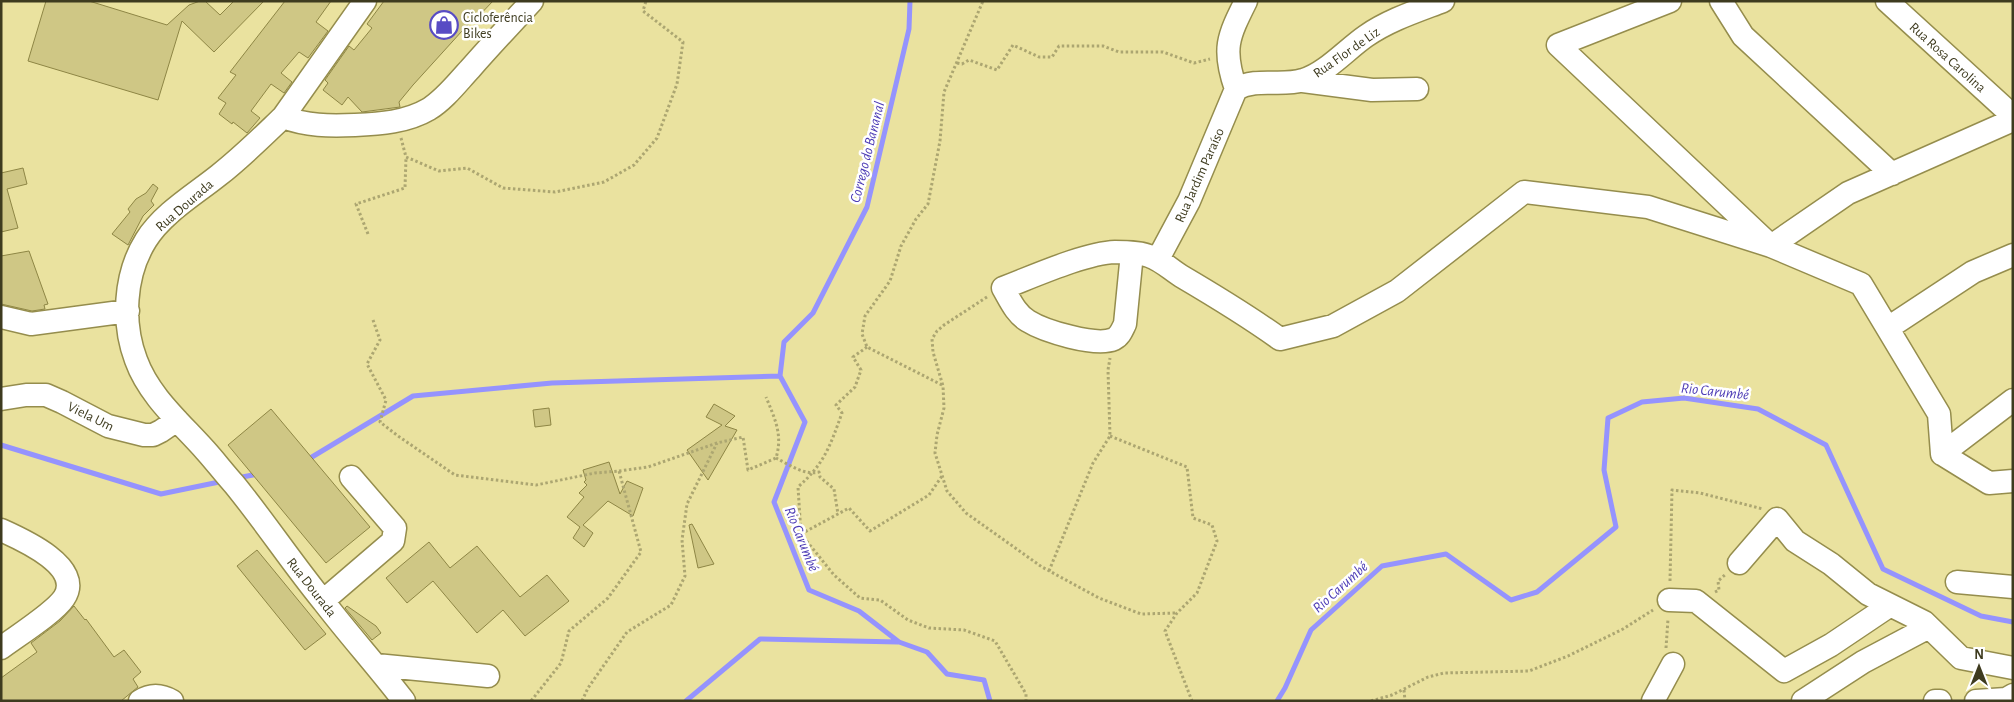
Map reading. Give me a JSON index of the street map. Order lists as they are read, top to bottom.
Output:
{
  "streets": {
    "street": [
      "Rua Flor de Liz",
      "Rua Rosa Carolina",
      "Rua Jardim Paraíso",
      "Rua Dourada",
      "Viela Um"
    ]
  },
  "crossings": [
    ["Rua Flor de Liz", "Rua Jardim Paraíso"],
    ["Rua Dourada", "Viela Um"]
  ],
  "water": ["Corrego do Bananal", "Rio Carumbé"],
  "places": {
    "shop": ["Cicloferência Bikes"]
  },
  "north": "top"
}
